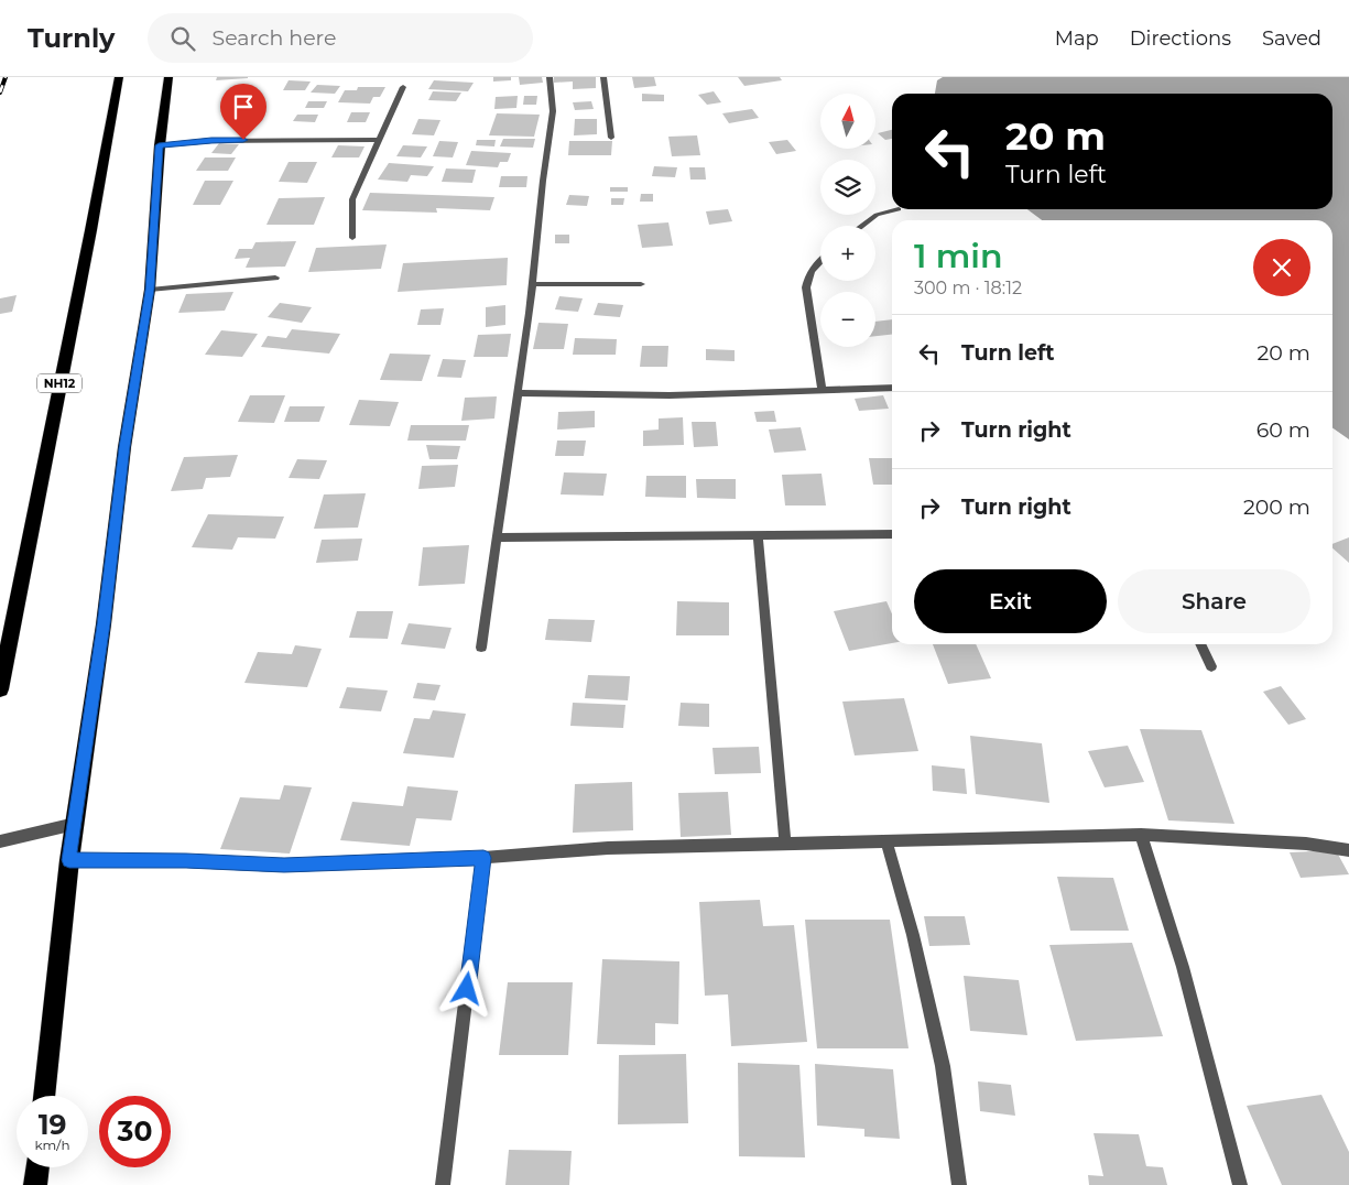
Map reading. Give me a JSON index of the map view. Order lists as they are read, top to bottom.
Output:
{
  "streets": {
    "highway": ["NH12"]
  },
  "north": "top",
  "page": {
    "header": "Turnly",
    "search": "Search here",
    "nav": ["Map", "Directions", "Saved"],
    "map_buttons": ["+", "−"],
    "turn": ["20 m", "Turn left"],
    "heading": ["1 min", "300 m · 18:12"],
    "list": [
      {
        "name": "Turn left",
        "value": "20 m"
      },
      {
        "name": "Turn right",
        "value": "60 m"
      },
      {
        "name": "Turn right",
        "value": "200 m"
      }
    ],
    "buttons": ["Exit", "Share"],
    "speed": "19 km/h",
    "limit": "30"
  }
}
